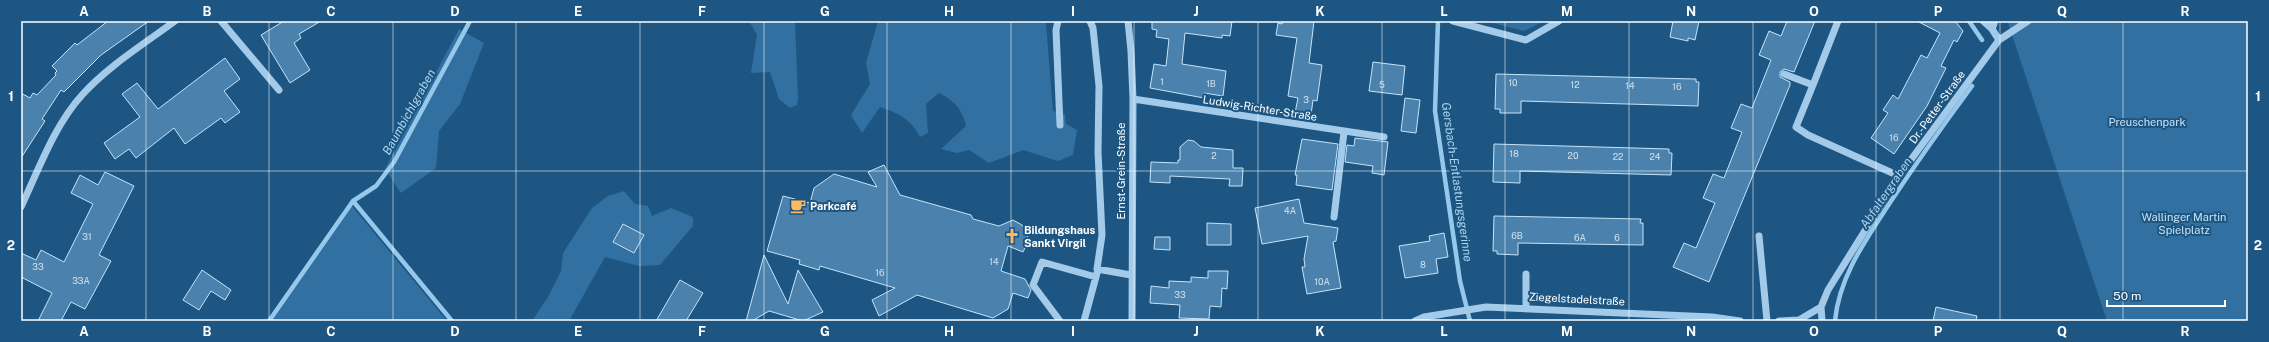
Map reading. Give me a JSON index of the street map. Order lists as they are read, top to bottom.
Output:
{
  "streets": {
    "street": [
      "Dr.-Petter-Straße",
      "Ludwig-Richter-Straße",
      "Ernst-Grein-Straße",
      "Ziegelstadelstraße"
    ]
  },
  "crossings": [
    ["Ludwig-Richter-Straße", "Ernst-Grein-Straße"]
  ],
  "water": ["Baumbichlgraben", "Gersbach-Entlastungsgerinne", "Abfaltergraben"],
  "parks": ["Preuschenpark", "Wallinger Martin Spielplatz"],
  "places": {
    "cafe": ["Parkcafé"],
    "church": ["Bildungshaus Sankt Virgil"]
  },
  "house_numbers": [
    "1",
    "10",
    "1B",
    "5",
    "12",
    "14",
    "16",
    "3",
    "16",
    "18",
    "2",
    "20",
    "22",
    "24",
    "4A",
    "6B",
    "31",
    "6A",
    "6",
    "14",
    "8",
    "33",
    "16",
    "33A",
    "10A",
    "33"
  ],
  "scale_bar": "50 m",
  "grid": {
    "columns": [
      "A",
      "B",
      "C",
      "D",
      "E",
      "F",
      "G",
      "H",
      "I",
      "J",
      "K",
      "L",
      "M",
      "N",
      "O",
      "P",
      "Q",
      "R"
    ],
    "rows": ["1", "2"]
  }
}
